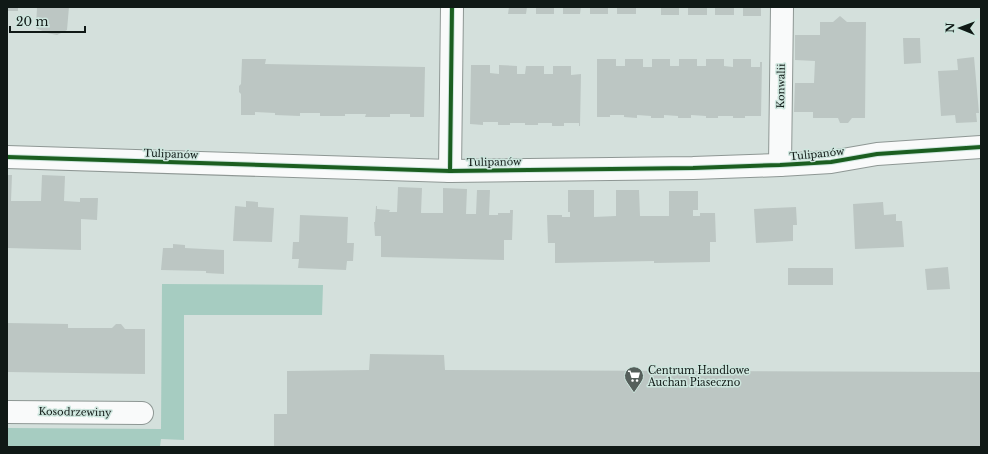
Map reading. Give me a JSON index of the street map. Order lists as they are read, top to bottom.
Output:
{
  "streets": {
    "street": ["Konwalii", "Tulipanów", "Kosodrzewiny"]
  },
  "crossings": [
    ["Konwalii", "Tulipanów"]
  ],
  "places": {
    "supermarket": ["Centrum Handlowe Auchan Piaseczno"]
  },
  "scale_bar": "20 m",
  "north": "left"
}
